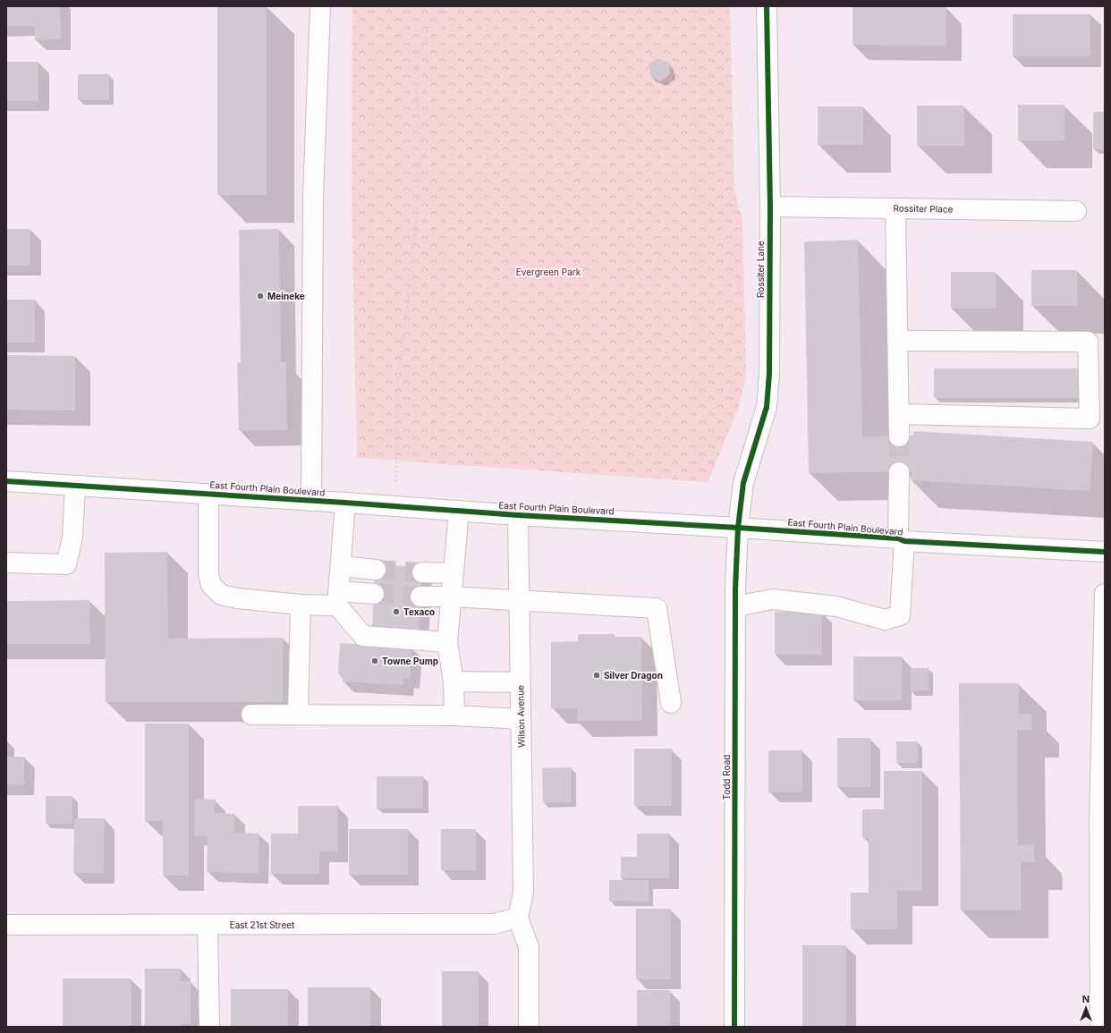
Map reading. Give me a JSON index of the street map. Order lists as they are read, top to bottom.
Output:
{
  "streets": {
    "street": [
      "Rossiter Place",
      "Rossiter Lane",
      "East Fourth Plain Boulevard",
      "Wilson Avenue",
      "Todd Road",
      "East 21st Street"
    ]
  },
  "crossings": [
    ["Rossiter Place", "Rossiter Lane"],
    ["Rossiter Lane", "East Fourth Plain Boulevard"],
    ["Rossiter Lane", "Todd Road"],
    ["East Fourth Plain Boulevard", "Wilson Avenue"],
    ["East Fourth Plain Boulevard", "Todd Road"],
    ["Wilson Avenue", "East 21st Street"]
  ],
  "parks": ["Evergreen Park"],
  "places": [
    "Meineke",
    "Texaco",
    "Towne Pump",
    "Silver Dragon"
  ],
  "north": "top"
}
